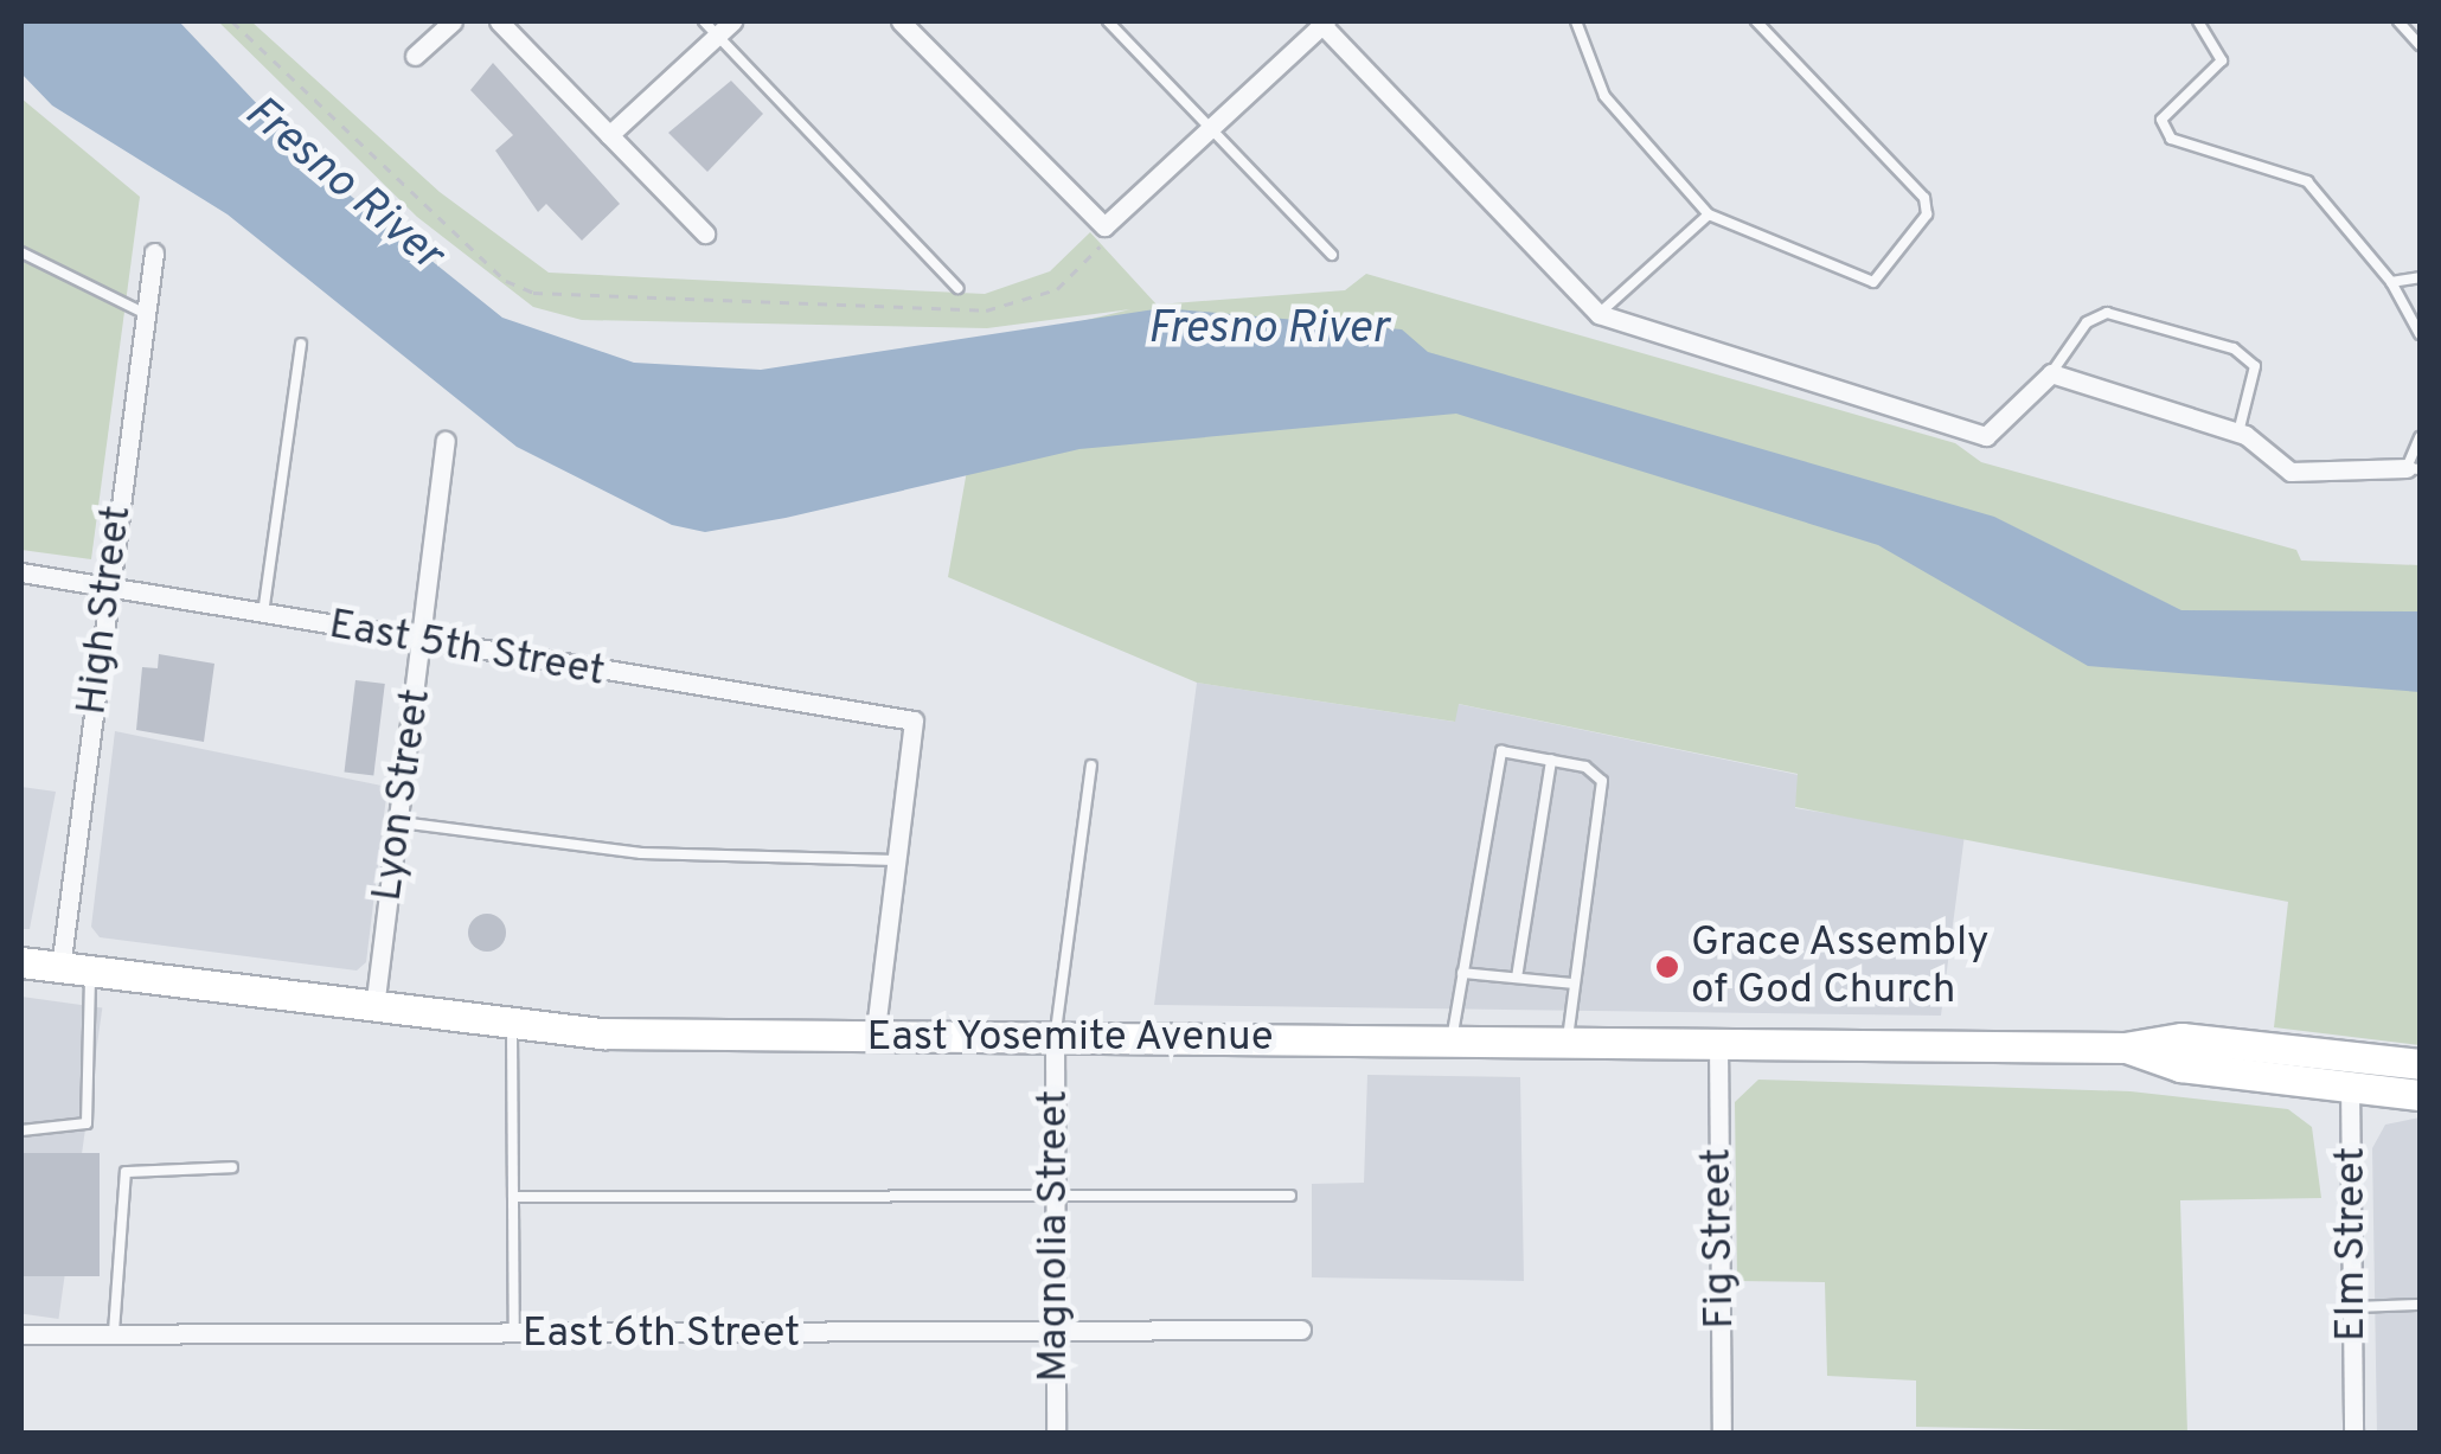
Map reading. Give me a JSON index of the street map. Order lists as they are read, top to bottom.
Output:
{
  "streets": {
    "main road": ["East Yosemite Avenue"],
    "street": [
      "High Street",
      "East 5th Street",
      "Lyon Street",
      "Magnolia Street",
      "Fig Street",
      "Elm Street",
      "East 6th Street"
    ]
  },
  "crossings": [
    ["High Street", "East 5th Street"],
    ["High Street", "East Yosemite Avenue"],
    ["East 5th Street", "Lyon Street"],
    ["Lyon Street", "East Yosemite Avenue"],
    ["East Yosemite Avenue", "Magnolia Street"],
    ["East Yosemite Avenue", "Fig Street"],
    ["East Yosemite Avenue", "Elm Street"],
    ["Magnolia Street", "East 6th Street"]
  ],
  "water": ["Fresno River"],
  "places": ["Grace Assembly of God Church"]
}
